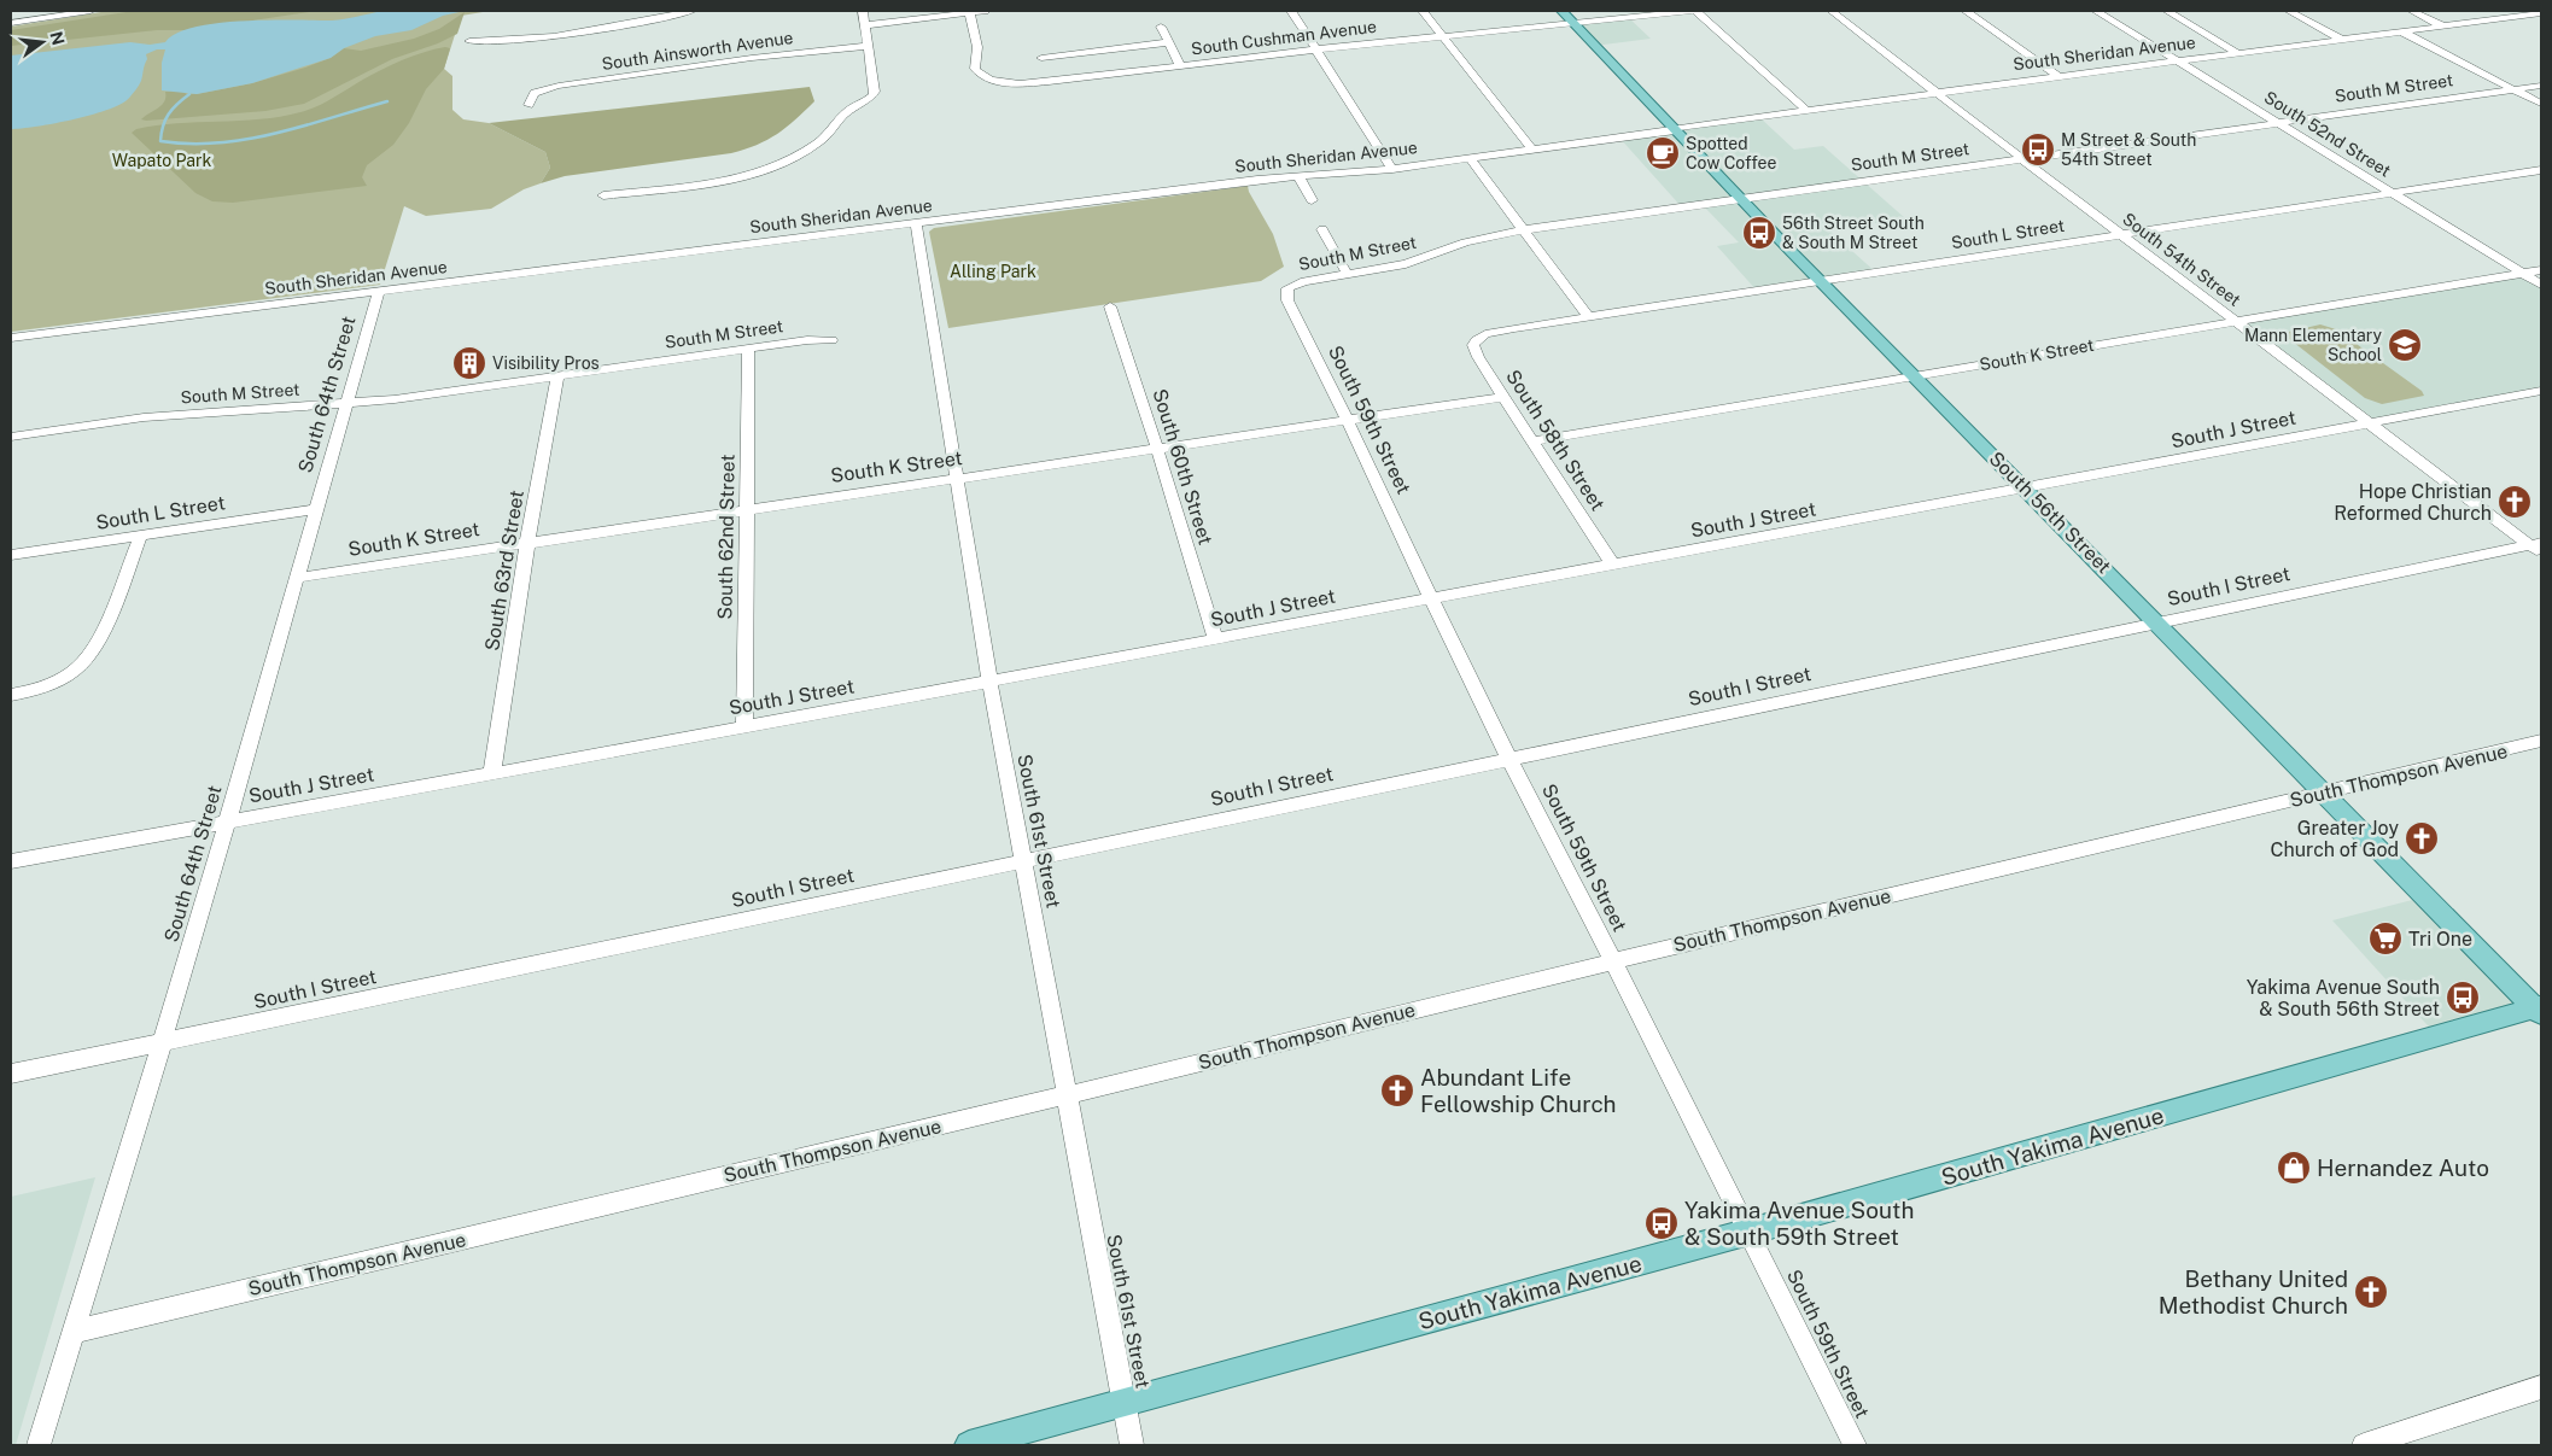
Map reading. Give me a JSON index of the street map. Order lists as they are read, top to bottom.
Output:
{
  "streets": {
    "main road": ["South 56th Street", "South Yakima Avenue"],
    "street": [
      "South Cushman Avenue",
      "South Ainsworth Avenue",
      "South Sheridan Avenue",
      "South M Street",
      "South 52nd Street",
      "South L Street",
      "South 54th Street",
      "South K Street",
      "South 64th Street",
      "South 59th Street",
      "South J Street",
      "South 58th Street",
      "South 60th Street",
      "South 62nd Street",
      "South 63rd Street",
      "South I Street",
      "South Thompson Avenue",
      "South 61st Street"
    ]
  },
  "crossings": [
    ["South Cushman Avenue", "South 56th Street"],
    ["South Sheridan Avenue", "South 52nd Street"],
    ["South Sheridan Avenue", "South 54th Street"],
    ["South Sheridan Avenue", "South 64th Street"],
    ["South Sheridan Avenue", "South 56th Street"],
    ["South Sheridan Avenue", "South 61st Street"],
    ["South M Street", "South 52nd Street"],
    ["South M Street", "South 54th Street"],
    ["South M Street", "South 64th Street"],
    ["South M Street", "South 59th Street"],
    ["South M Street", "South 56th Street"],
    ["South M Street", "South 62nd Street"],
    ["South M Street", "South 63rd Street"],
    ["South 52nd Street", "South L Street"],
    ["South 52nd Street", "South K Street"],
    ["South L Street", "South 54th Street"],
    ["South L Street", "South 64th Street"],
    ["South L Street", "South 58th Street"],
    ["South L Street", "South 56th Street"],
    ["South 54th Street", "South K Street"],
    ["South 54th Street", "South J Street"],
    ["South 54th Street", "South I Street"],
    ["South K Street", "South 64th Street"],
    ["South K Street", "South 59th Street"],
    ["South K Street", "South 58th Street"],
    ["South K Street", "South 60th Street"],
    ["South K Street", "South 56th Street"],
    ["South K Street", "South 62nd Street"],
    ["South K Street", "South 63rd Street"],
    ["South K Street", "South 61st Street"],
    ["South 64th Street", "South J Street"],
    ["South 64th Street", "South I Street"],
    ["South 64th Street", "South Thompson Avenue"],
    ["South 59th Street", "South J Street"],
    ["South 59th Street", "South I Street"],
    ["South 59th Street", "South Thompson Avenue"],
    ["South 59th Street", "South Yakima Avenue"],
    ["South J Street", "South 58th Street"],
    ["South J Street", "South 60th Street"],
    ["South J Street", "South 56th Street"],
    ["South J Street", "South 62nd Street"],
    ["South J Street", "South 63rd Street"],
    ["South J Street", "South 61st Street"],
    ["South 56th Street", "South I Street"],
    ["South 56th Street", "South Thompson Avenue"],
    ["South 56th Street", "South Yakima Avenue"],
    ["South I Street", "South 61st Street"],
    ["South Thompson Avenue", "South 61st Street"],
    ["South 61st Street", "South Yakima Avenue"]
  ],
  "parks": ["Wapato Park", "Alling Park"],
  "places": {
    "bus stop": [
      "M Street & South 54th Street",
      "56th Street South & South M Street",
      "Yakima Avenue South & South 56th Street",
      "Yakima Avenue South & South 59th Street"
    ],
    "cafe": ["Spotted Cow Coffee"],
    "school or university": ["Mann Elementary School"],
    "building": ["Visibility Pros"],
    "church": [
      "Hope Christian Reformed Church",
      "Greater Joy Church of God",
      "Abundant Life Fellowship Church",
      "Bethany United Methodist Church"
    ],
    "supermarket": ["Tri One"],
    "shop": ["Hernandez Auto"]
  },
  "north": "right"
}
